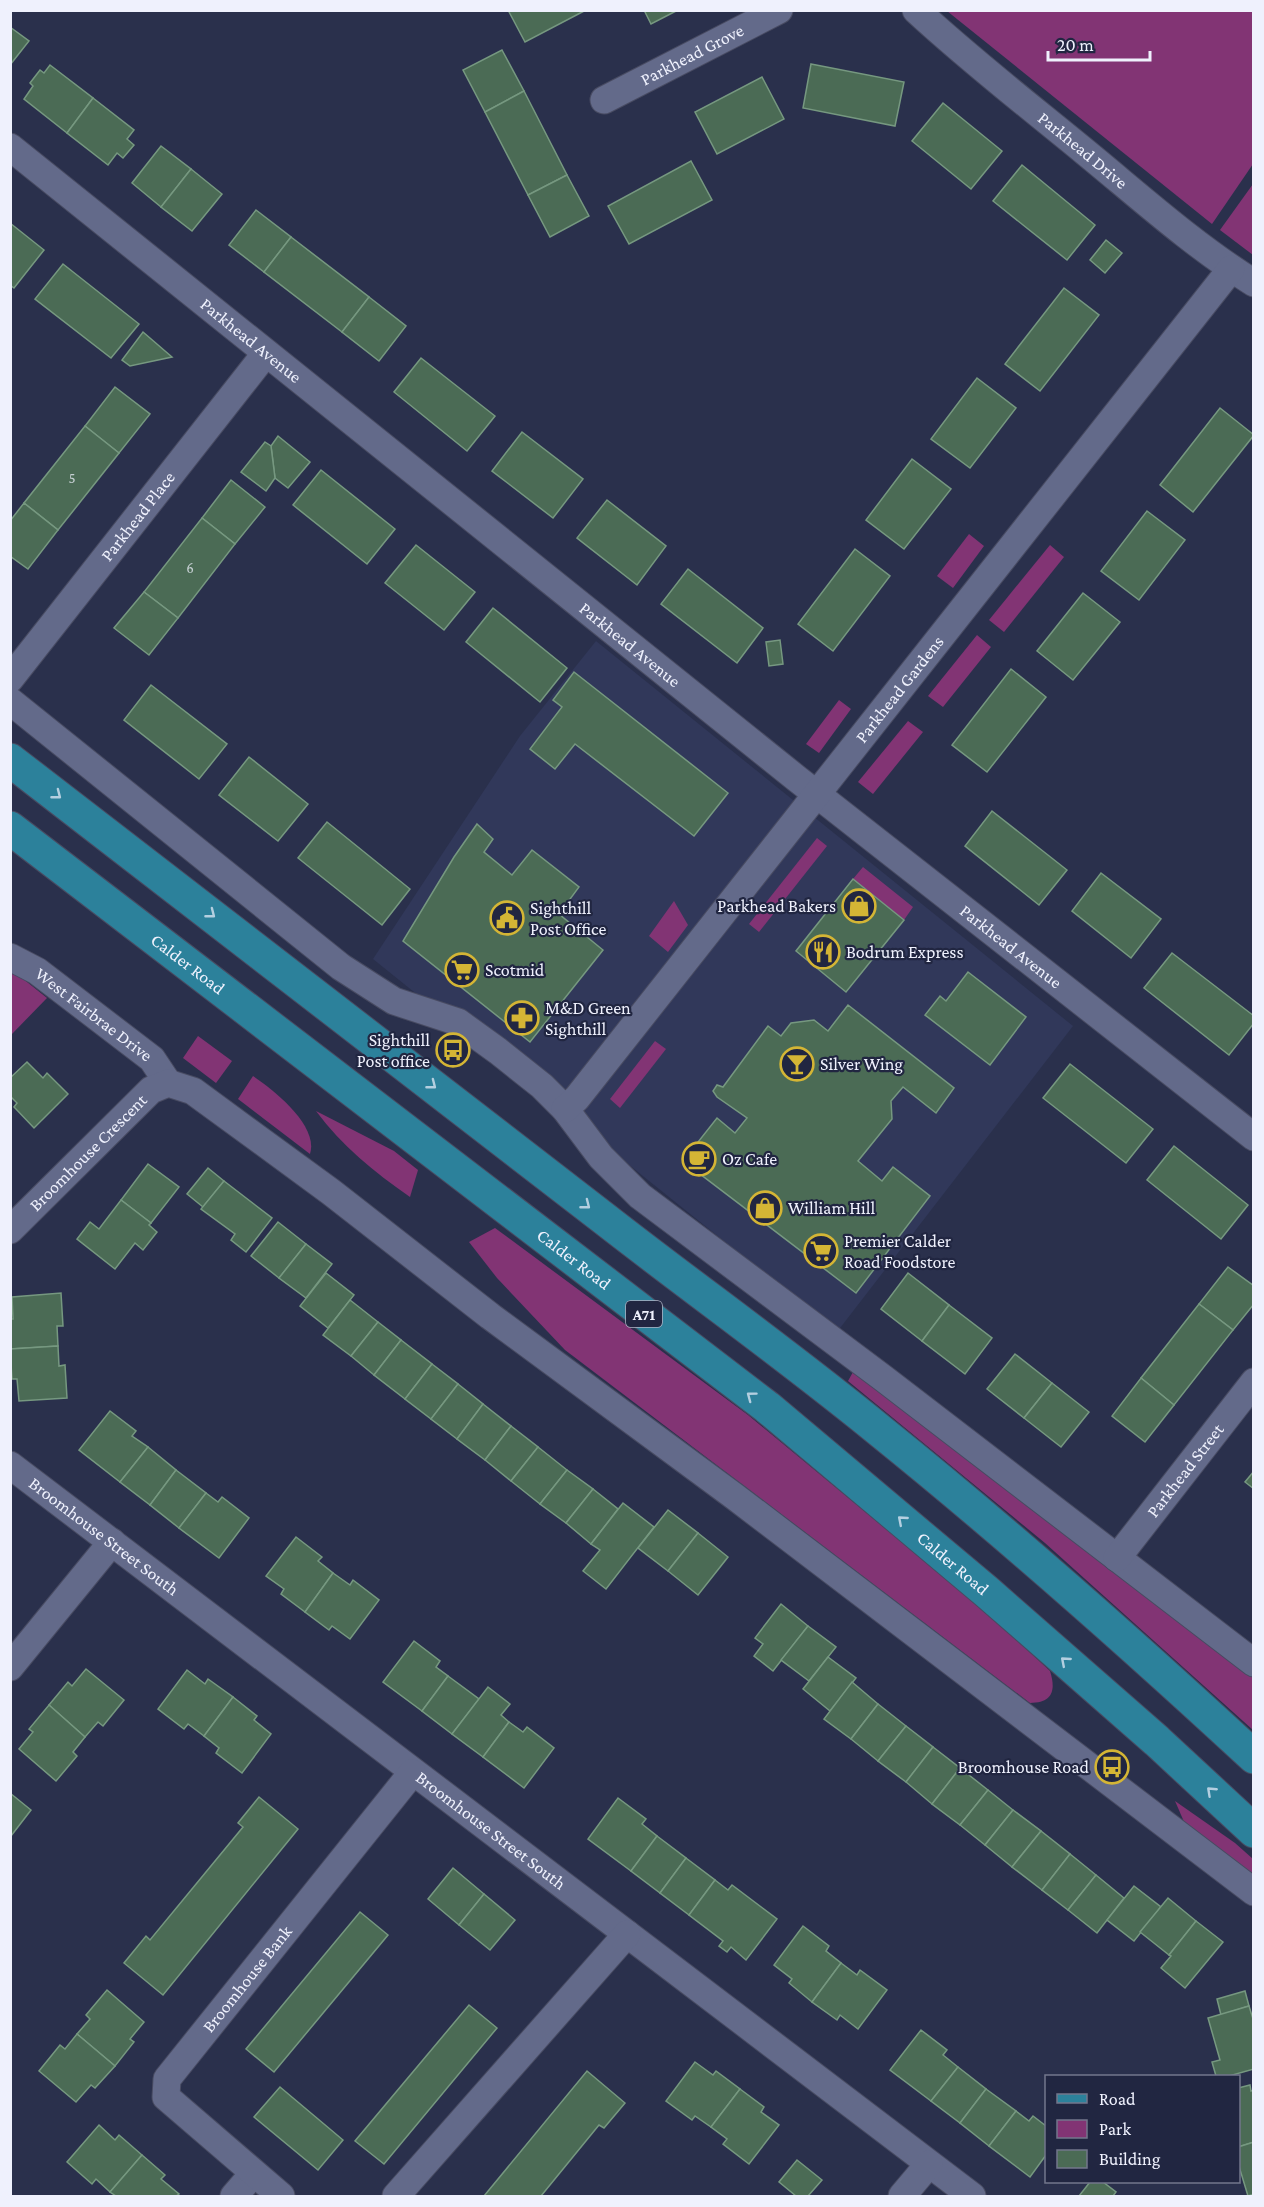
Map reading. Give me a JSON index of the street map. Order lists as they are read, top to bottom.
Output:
{
  "streets": {
    "main road": ["Calder Road", "A71"],
    "street": [
      "Parkhead Grove",
      "Parkhead Drive",
      "Parkhead Avenue",
      "Parkhead Place",
      "Parkhead Gardens",
      "West Fairbrae Drive",
      "Broomhouse Crescent",
      "Parkhead Street",
      "Broomhouse Street South",
      "Broomhouse Bank"
    ]
  },
  "crossings": [
    ["Parkhead Drive", "Parkhead Gardens"],
    ["Parkhead Avenue", "Parkhead Place"],
    ["Parkhead Avenue", "Parkhead Gardens"],
    ["West Fairbrae Drive", "Broomhouse Crescent"],
    ["Broomhouse Street South", "Broomhouse Bank"]
  ],
  "places": {
    "shop": ["Parkhead Bakers", "William Hill"],
    "public building": ["Sighthill Post Office"],
    "restaurant": ["Bodrum Express"],
    "supermarket": ["Scotmid", "Premier Calder Road Foodstore"],
    "pharmacy": ["M&D Green Sighthill"],
    "bus stop": ["Sighthill Post office", "Broomhouse Road"],
    "bar": ["Silver Wing"],
    "cafe": ["Oz Cafe"]
  },
  "house_numbers": ["5", "6"],
  "legend": ["Road", "Park", "Building"],
  "scale_bar": "20 m"
}
